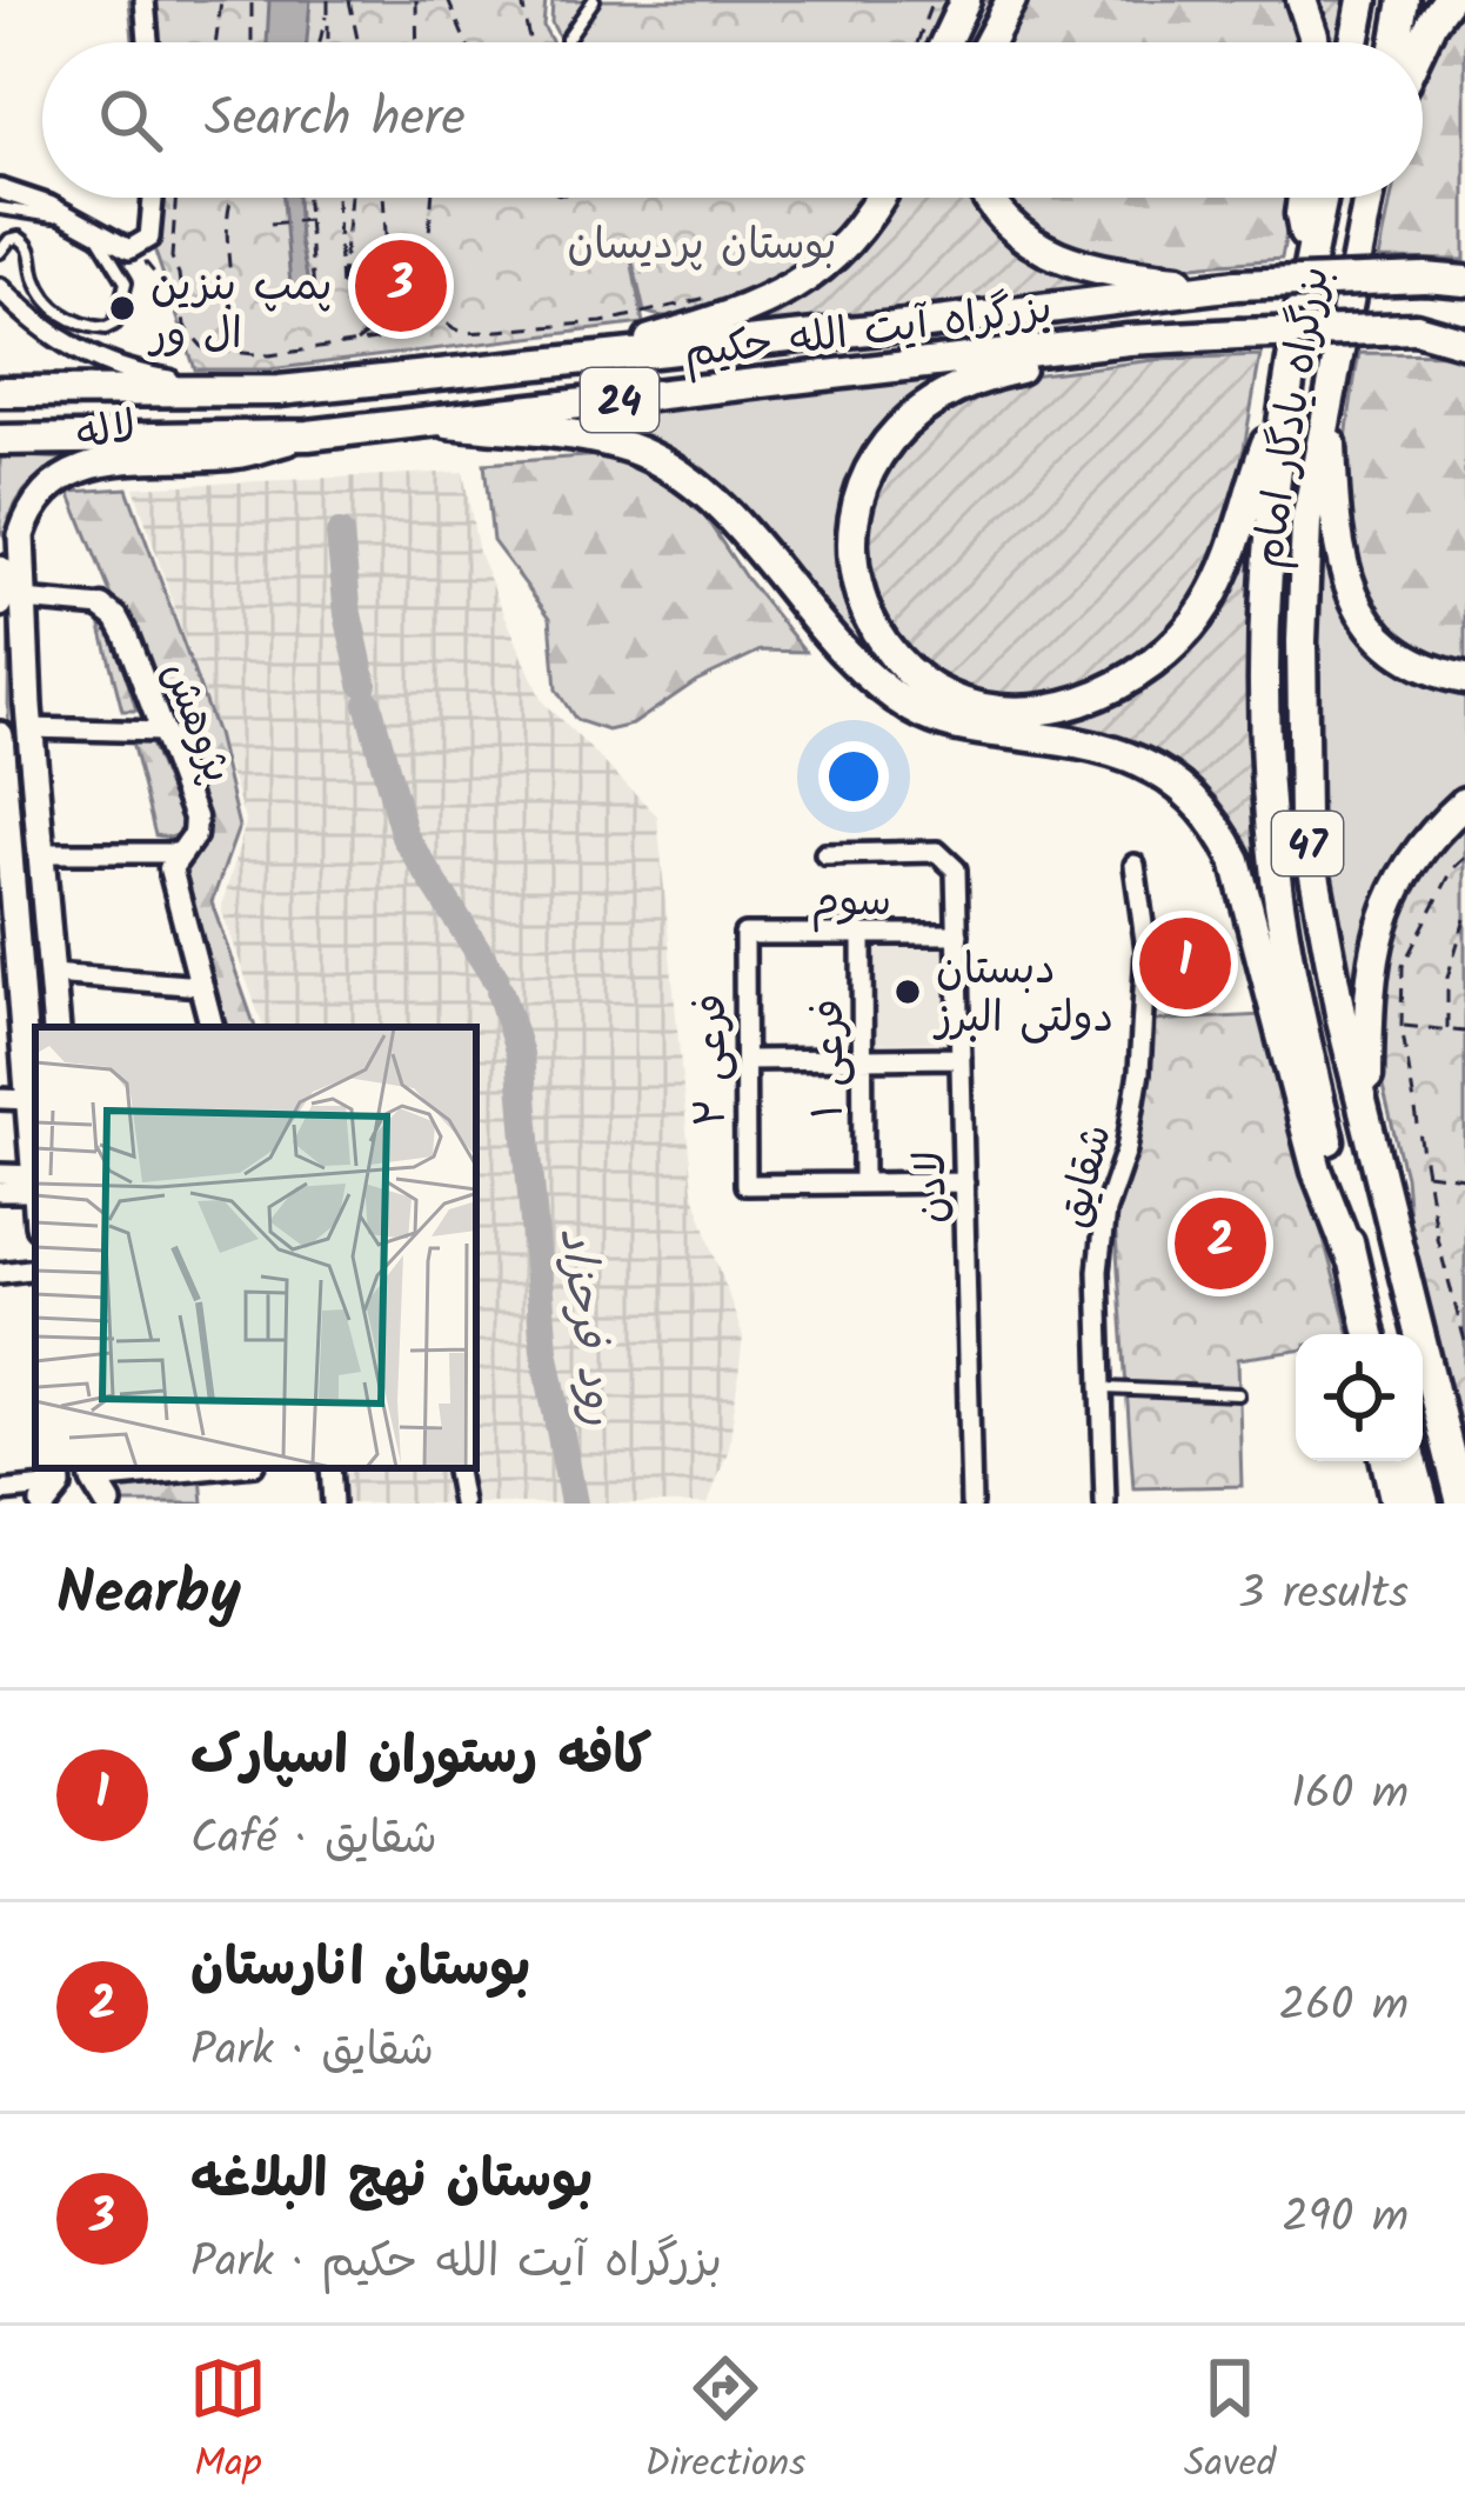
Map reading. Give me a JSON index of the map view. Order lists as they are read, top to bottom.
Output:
{
  "streets": {
    "highway": [
      "بزرگراه آیت الله حکیم",
      "24",
      "بزرگراه یادگار امام",
      "47"
    ],
    "main road": ["لاله"],
    "street": [
      "پژوهش",
      "سوم",
      "فرعی ۱",
      "فرعی ۲",
      "شقایق",
      "لادن"
    ]
  },
  "crossings": [
    ["بزرگراه آیت الله حکیم", "24"],
    ["بزرگراه آیت الله حکیم", "لاله"],
    ["سوم", "فرعی ۱"],
    ["سوم", "فرعی ۲"],
    ["سوم", "لادن"],
    ["فرعی ۱", "فرعی ۲"]
  ],
  "water": ["رود فرحزاد"],
  "parks": ["بوستان پردیسان"],
  "places": ["پمپ بنزین ال ور", "دبستان دولتی البرز"],
  "page": {
    "search": "Search here",
    "pins": ["3", "1", "2"],
    "heading": ["Nearby", "3 results"],
    "list": [
      {
        "mark": "1",
        "name": "کافه رستوران اسپارک",
        "note": "Café · شقایق",
        "value": "160 m"
      },
      {
        "mark": "2",
        "name": "بوستان انارستان",
        "note": "Park · شقایق",
        "value": "260 m"
      },
      {
        "mark": "3",
        "name": "بوستان نهج البلاغه",
        "note": "Park · بزرگراه آیت الله حکیم",
        "value": "290 m"
      }
    ],
    "nav": ["Map", "Directions", "Saved"]
  }
}
